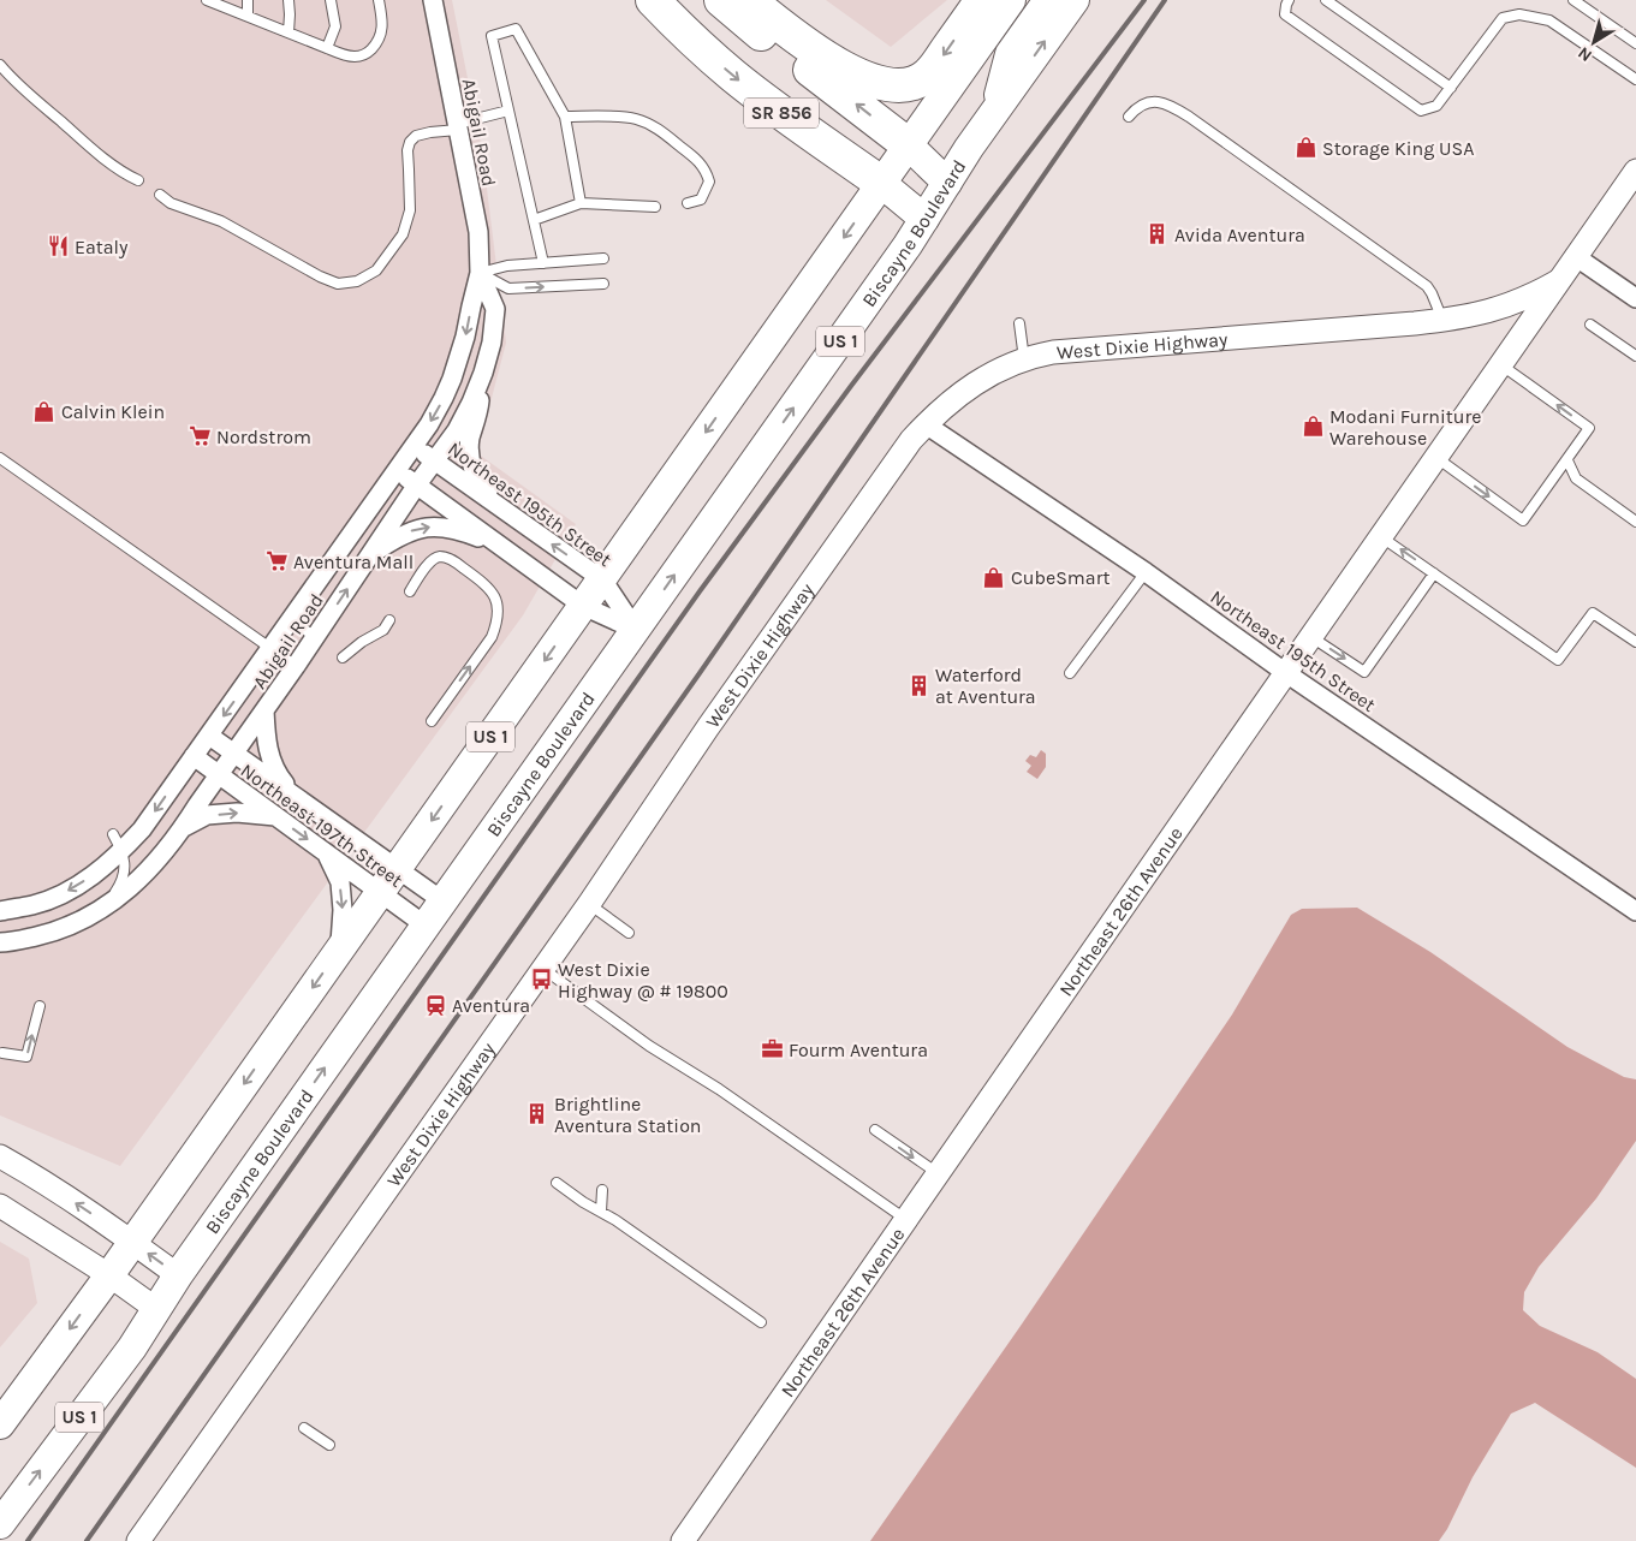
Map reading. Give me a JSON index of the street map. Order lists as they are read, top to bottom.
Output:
{
  "streets": {
    "highway": ["SR 856"],
    "main road": ["Biscayne Boulevard", "US 1"],
    "street": [
      "Abigail Road",
      "West Dixie Highway",
      "Northeast 195th Street",
      "Northeast 197th Street",
      "Northeast 26th Avenue"
    ]
  },
  "crossings": [
    ["SR 856", "Biscayne Boulevard"],
    ["SR 856", "US 1"],
    ["Abigail Road", "Northeast 195th Street"],
    ["Abigail Road", "Northeast 197th Street"],
    ["Biscayne Boulevard", "Northeast 195th Street"],
    ["Biscayne Boulevard", "Northeast 197th Street"],
    ["US 1", "Northeast 195th Street"],
    ["US 1", "Northeast 197th Street"],
    ["West Dixie Highway", "Northeast 195th Street"],
    ["West Dixie Highway", "Northeast 26th Avenue"],
    ["Northeast 195th Street", "Northeast 26th Avenue"]
  ],
  "places": {
    "shop": [
      "Storage King USA",
      "Calvin Klein",
      "Modani Furniture Warehouse",
      "CubeSmart"
    ],
    "building": ["Avida Aventura", "Waterford at Aventura", "Brightline Aventura Station"],
    "restaurant": ["Eataly"],
    "supermarket": ["Nordstrom", "Aventura Mall"],
    "bus stop": ["West Dixie Highway @ # 19800"],
    "station": ["Aventura"],
    "office": ["Fourm Aventura"]
  },
  "north": "bottom left"
}
